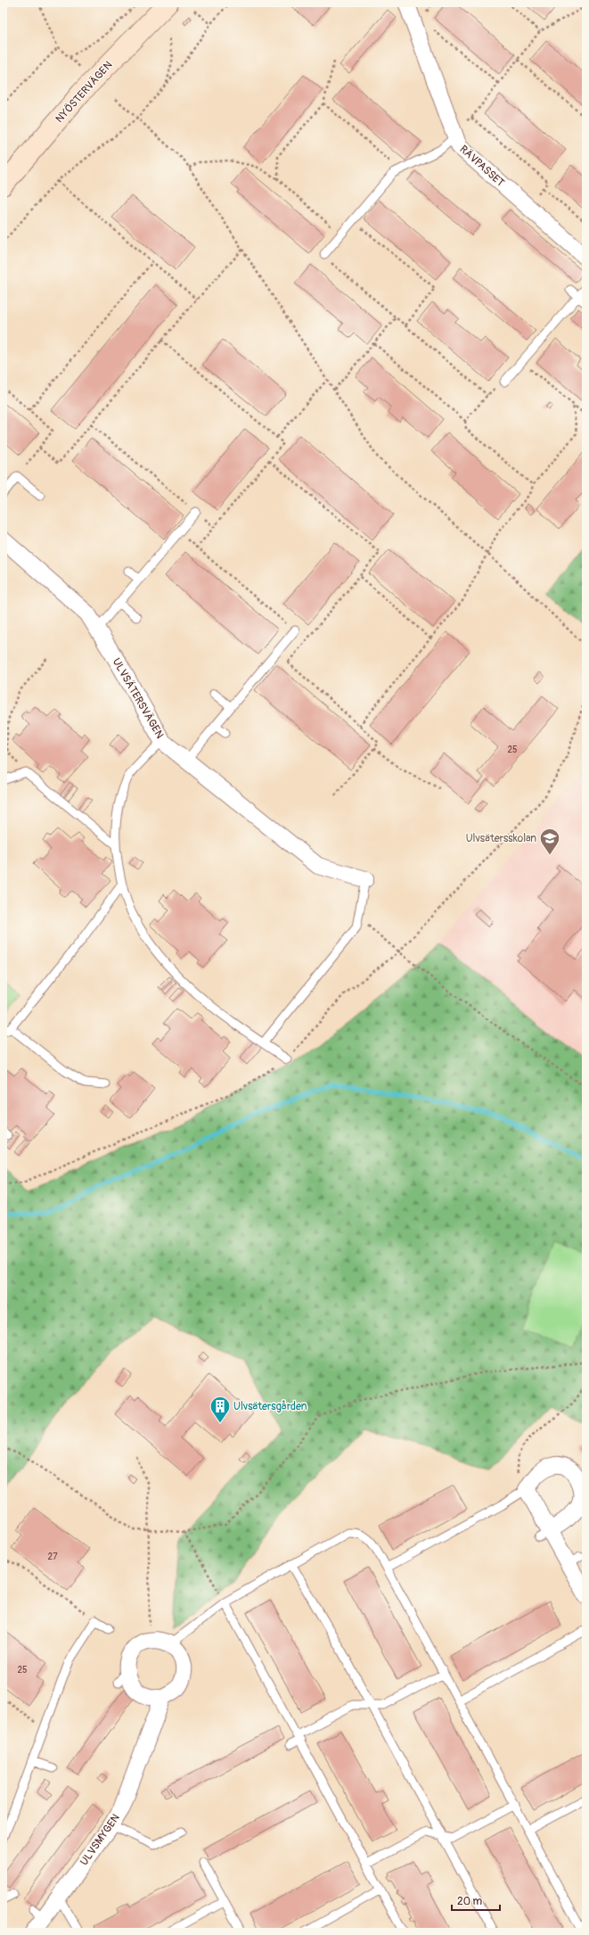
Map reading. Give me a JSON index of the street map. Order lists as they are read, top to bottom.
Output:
{
  "streets": {
    "street": [
      "NYÖSTERVÄGEN",
      "RÄVPASSET",
      "ULVSÄTERSVÄGEN",
      "ULVSMYGEN"
    ]
  },
  "places": {
    "school or university": ["Ulvsätersskolan"],
    "building": ["Ulvsätersgården"]
  },
  "house_numbers": ["25", "27", "25"],
  "scale_bar": "20 m"
}
